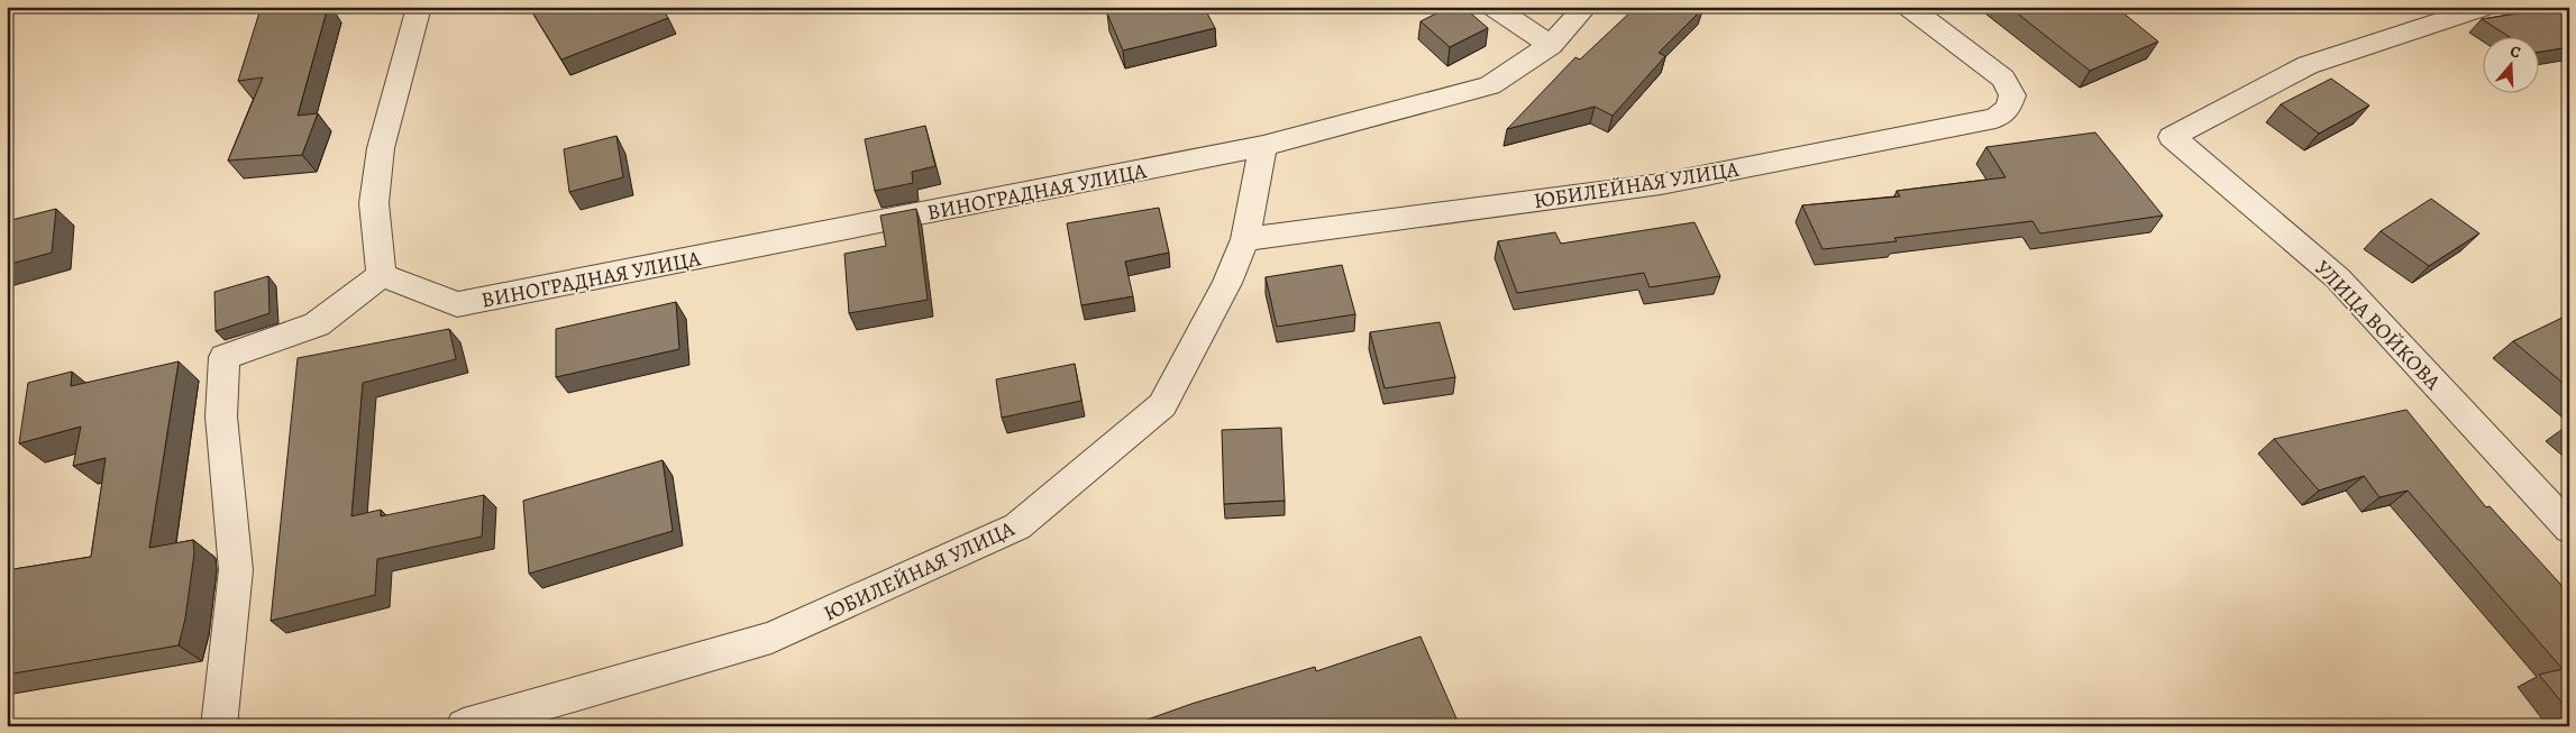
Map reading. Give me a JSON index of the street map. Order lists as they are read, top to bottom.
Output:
{
  "streets": {
    "street": ["ЮБИЛЕЙНАЯ УЛИЦА", "ВИНОГРАДНАЯ УЛИЦА", "УЛИЦА ВОЙКОВА"]
  },
  "crossings": [
    ["ЮБИЛЕЙНАЯ УЛИЦА", "ВИНОГРАДНАЯ УЛИЦА"]
  ],
  "north": "top"
}
